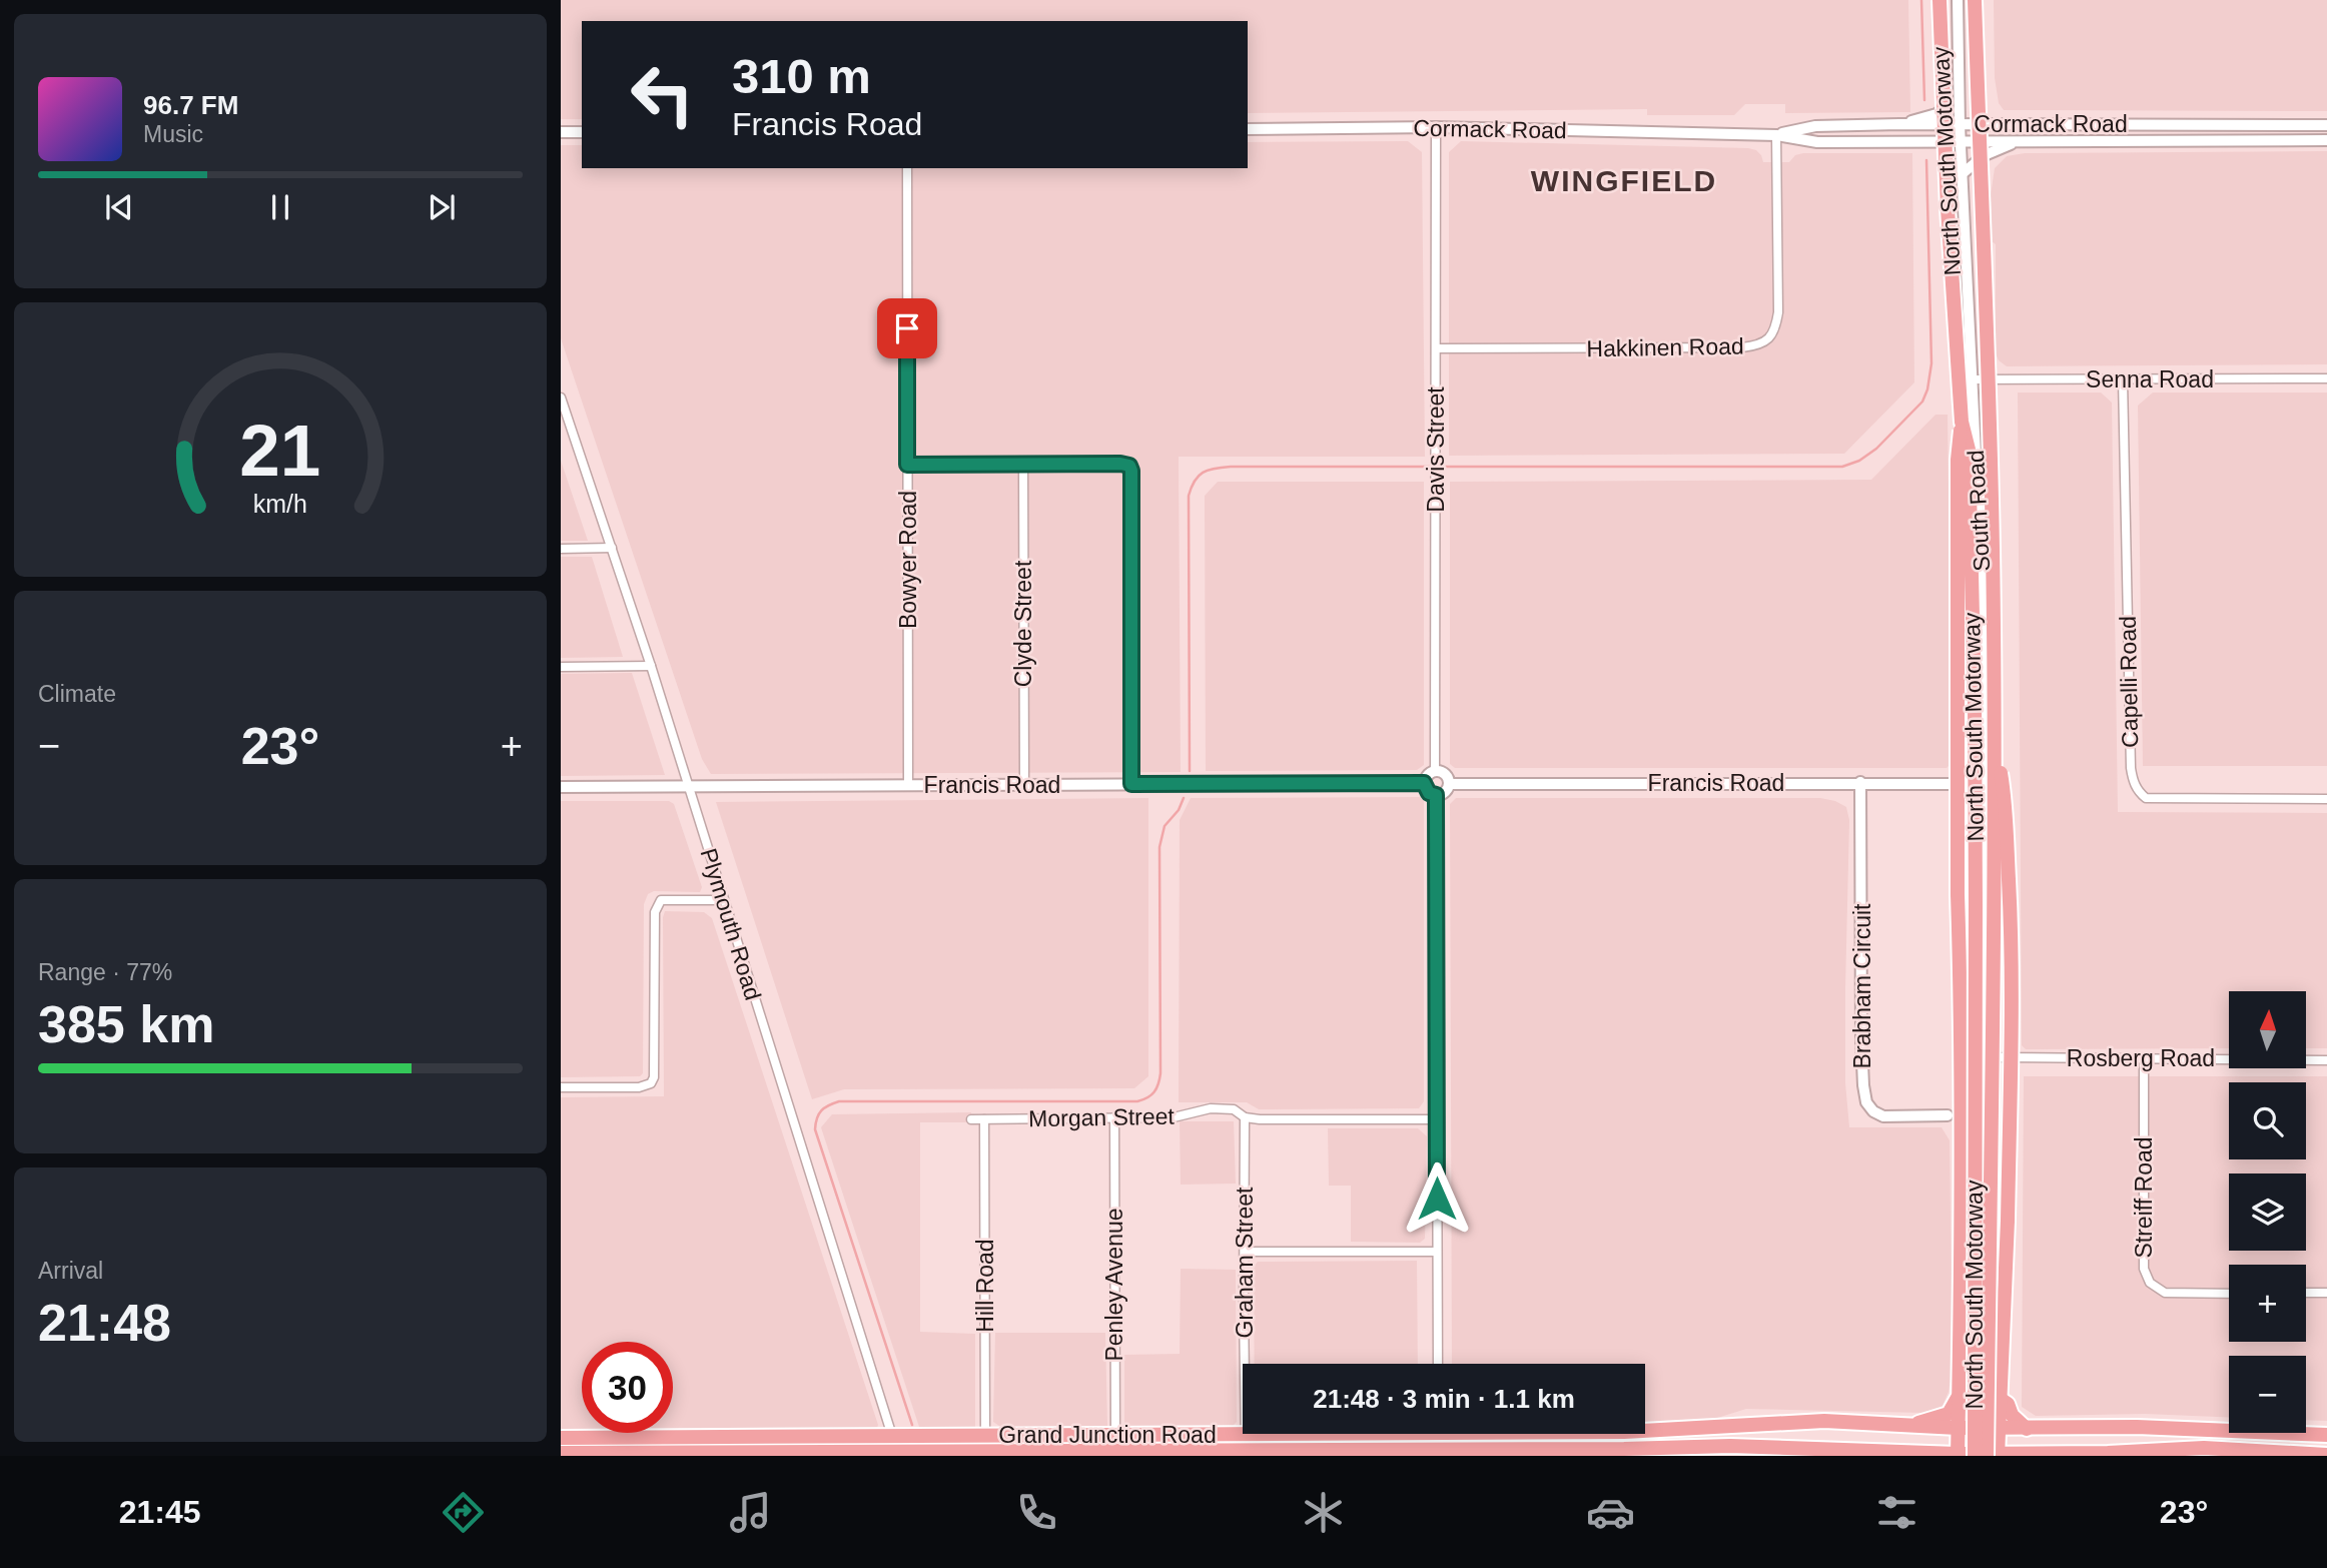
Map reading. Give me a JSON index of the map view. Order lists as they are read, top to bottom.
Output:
{
  "streets": {
    "highway": ["North South Motorway", "Grand Junction Road"],
    "street": [
      "Cormack Road",
      "Hakkinen Road",
      "Senna Road",
      "Davis Street",
      "South Road",
      "Bowyer Road",
      "Clyde Street",
      "Capelli Road",
      "Francis Road",
      "Plymouth Road",
      "Brabham Circuit",
      "Rosberg Road",
      "Morgan Street",
      "Streiff Road",
      "Graham Street",
      "Penley Avenue",
      "Hill Road"
    ]
  },
  "crossings": [
    ["Cormack Road", "Hakkinen Road"],
    ["Cormack Road", "Davis Street"],
    ["Cormack Road", "South Road"],
    ["North South Motorway", "Grand Junction Road"],
    ["Hakkinen Road", "Davis Street"],
    ["Senna Road", "South Road"],
    ["Senna Road", "Capelli Road"],
    ["Davis Street", "Francis Road"],
    ["South Road", "Francis Road"],
    ["South Road", "Rosberg Road"],
    ["Bowyer Road", "Francis Road"],
    ["Clyde Street", "Francis Road"],
    ["Francis Road", "Plymouth Road"],
    ["Francis Road", "Brabham Circuit"],
    ["Plymouth Road", "Grand Junction Road"],
    ["Rosberg Road", "Streiff Road"],
    ["Morgan Street", "Graham Street"],
    ["Morgan Street", "Penley Avenue"],
    ["Morgan Street", "Hill Road"],
    ["Graham Street", "Grand Junction Road"],
    ["Penley Avenue", "Grand Junction Road"],
    ["Hill Road", "Grand Junction Road"]
  ],
  "districts": ["WINGFIELD"],
  "north": "top",
  "page": {
    "turn": ["310 m", "Francis Road"],
    "song": ["96.7 FM", "Music"],
    "tile": [
      "Climate",
      ["Range · 77%", "385 km"],
      ["Arrival", "21:48"]
    ],
    "heat": ["−", "23°", "+"],
    "map_buttons": ["+", "−"],
    "limit": "30",
    "trip": "21:48 · 3 min · 1.1 km",
    "tabs": ["21:45", "23°"],
    "gauge": ["21", "km/h"]
  }
}
